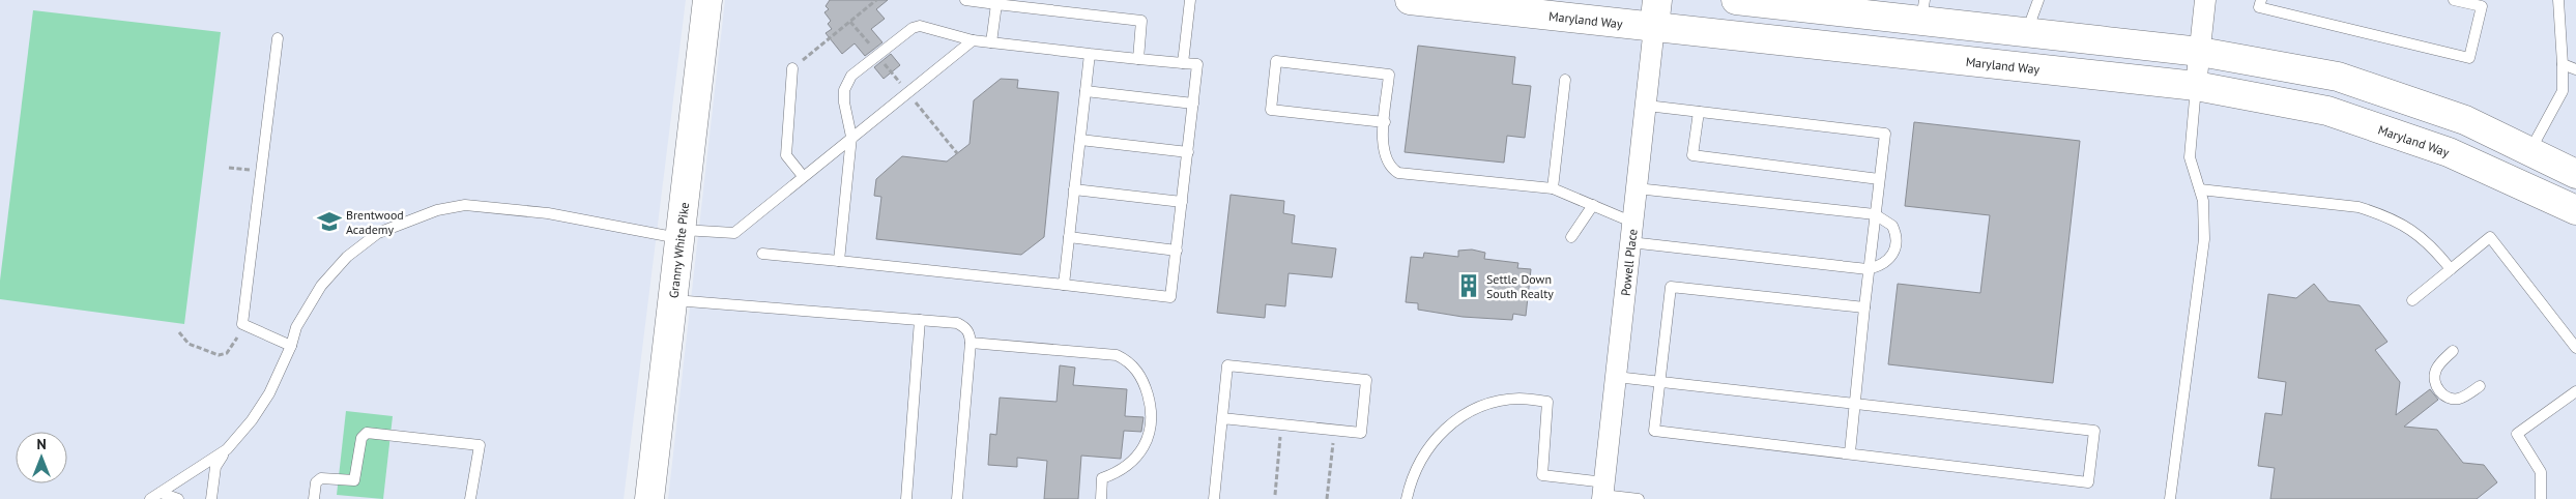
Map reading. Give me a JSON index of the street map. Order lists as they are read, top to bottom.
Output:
{
  "streets": {
    "main road": ["Maryland Way", "Granny White Pike"],
    "street": ["Powell Place"]
  },
  "crossings": [
    ["Maryland Way", "Powell Place"]
  ],
  "places": {
    "school or university": ["Brentwood Academy"],
    "building": ["Settle Down South Realty"]
  },
  "north": "top"
}
